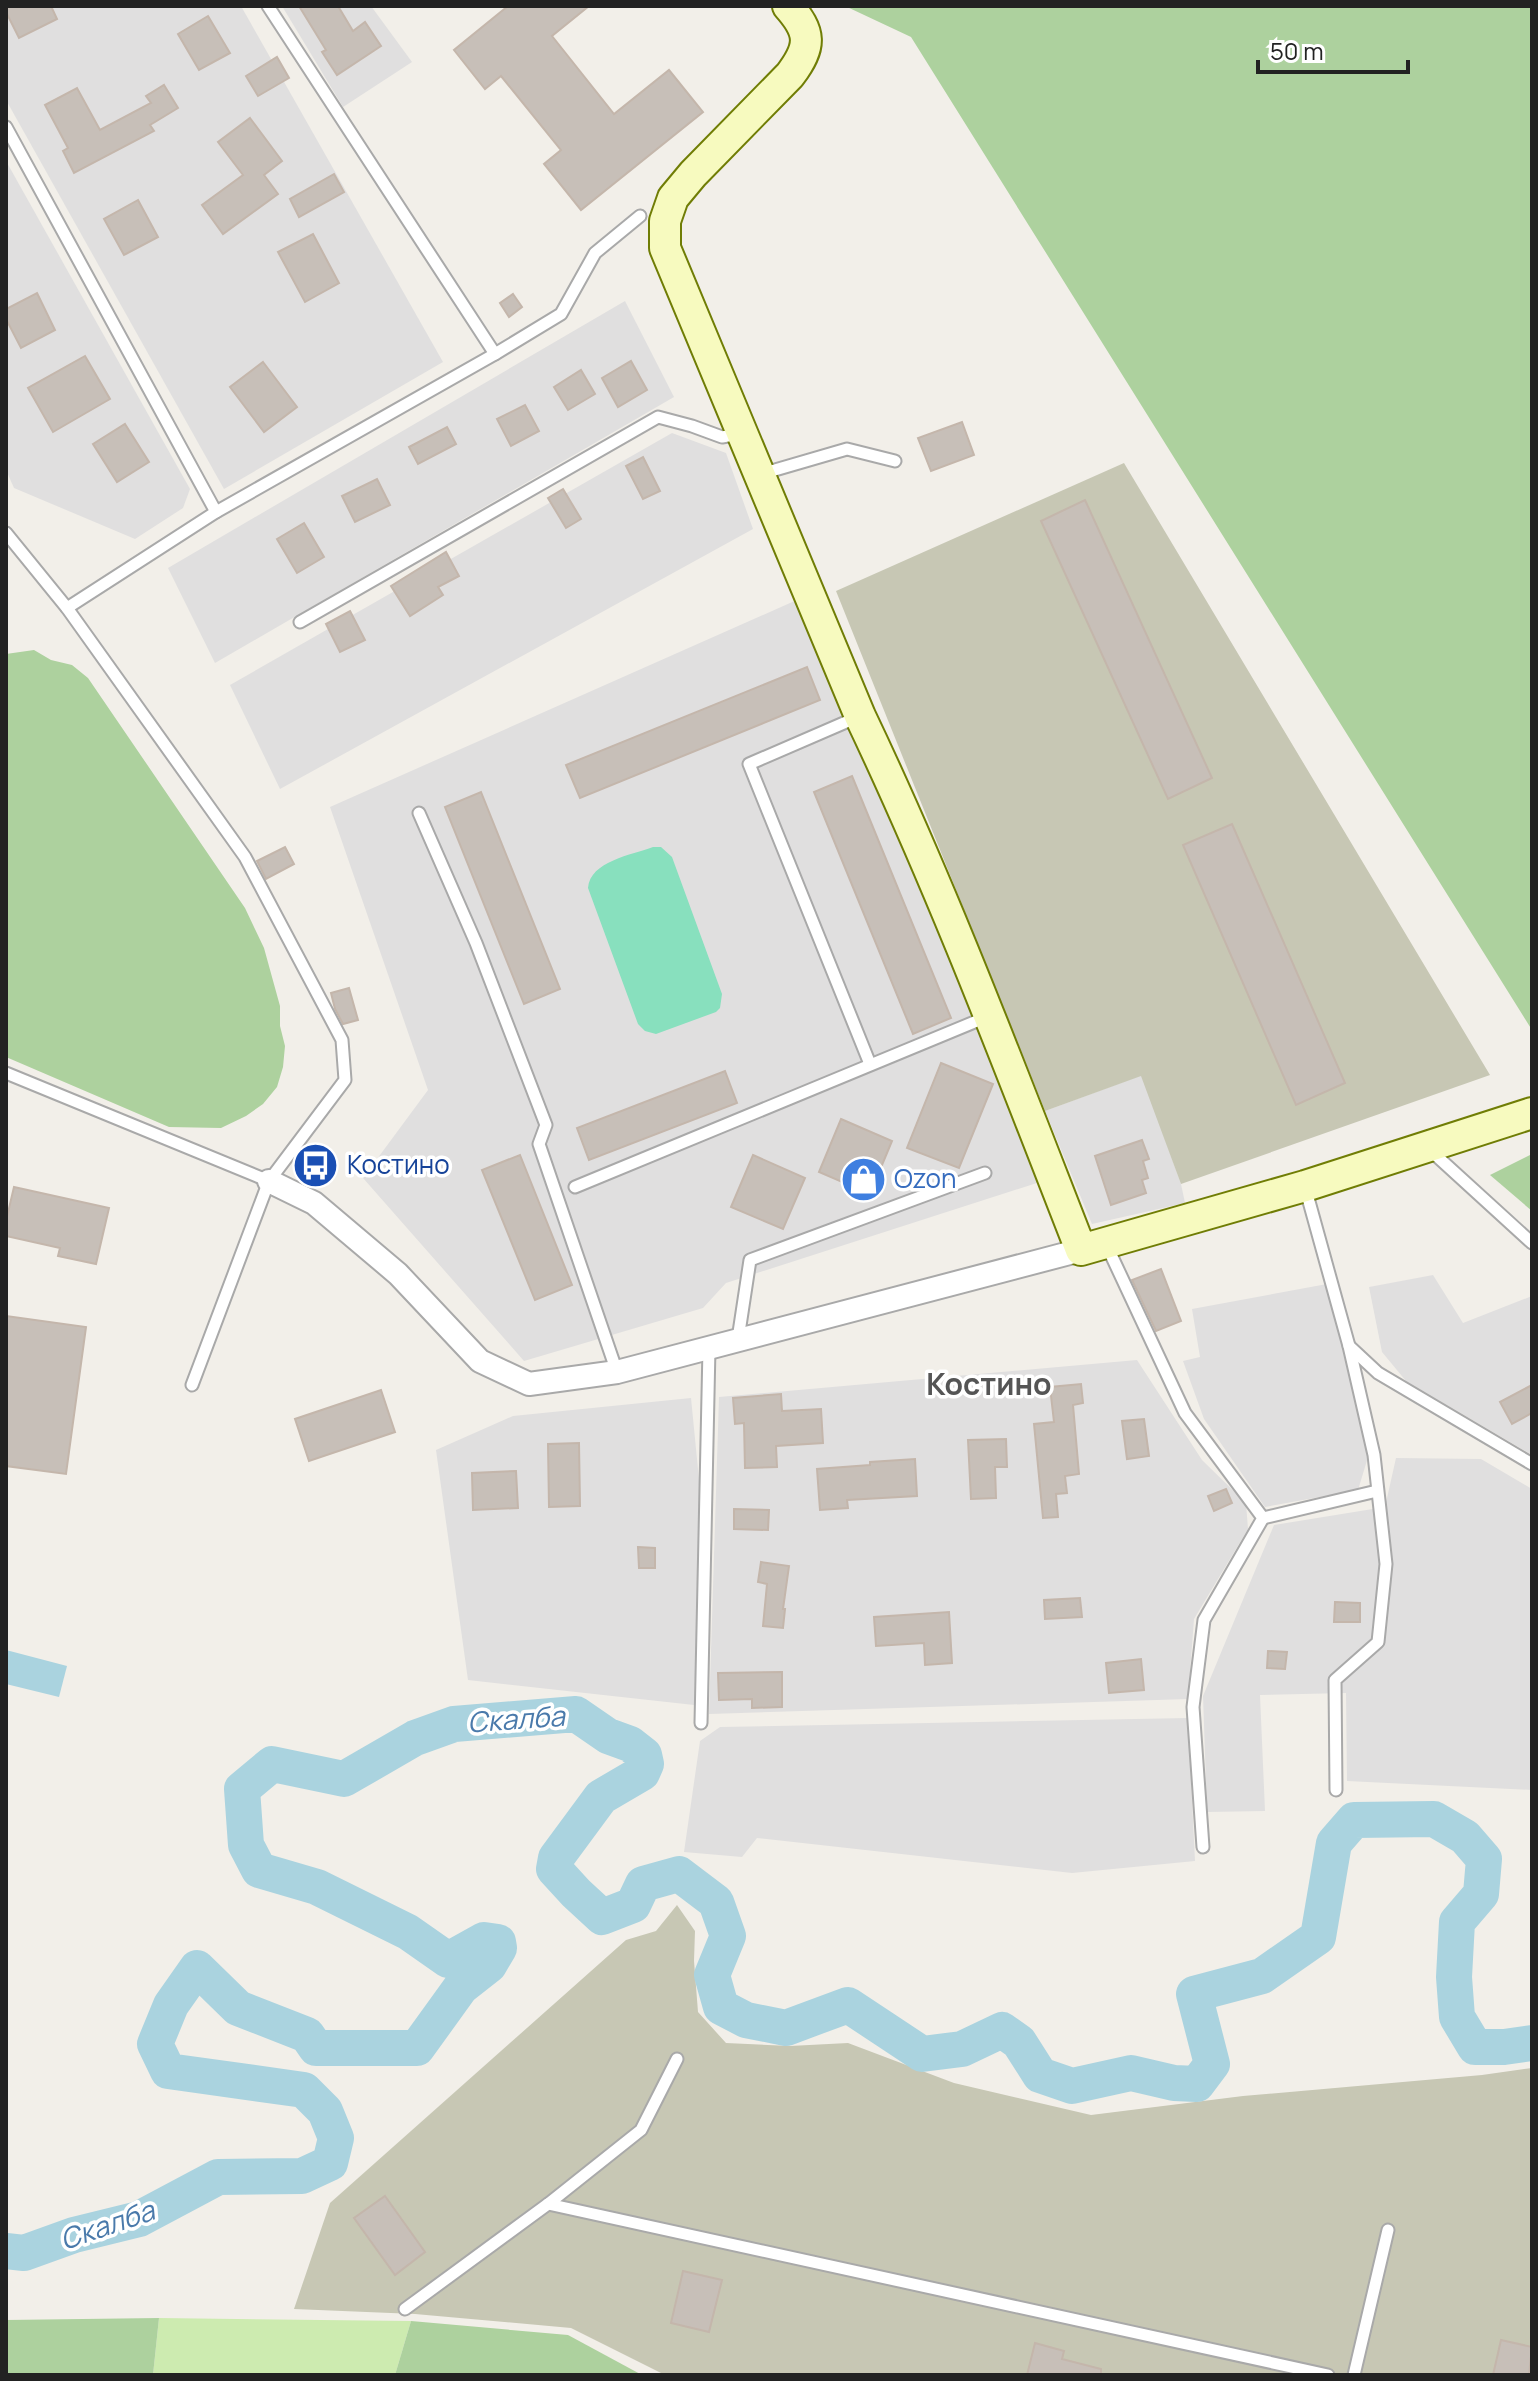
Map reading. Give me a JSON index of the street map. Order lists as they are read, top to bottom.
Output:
{
  "districts": ["Костино"],
  "water": ["Скалба"],
  "places": {
    "bus stop": ["Костино"],
    "shop": ["Ozon"]
  },
  "scale_bar": "50 m"
}
